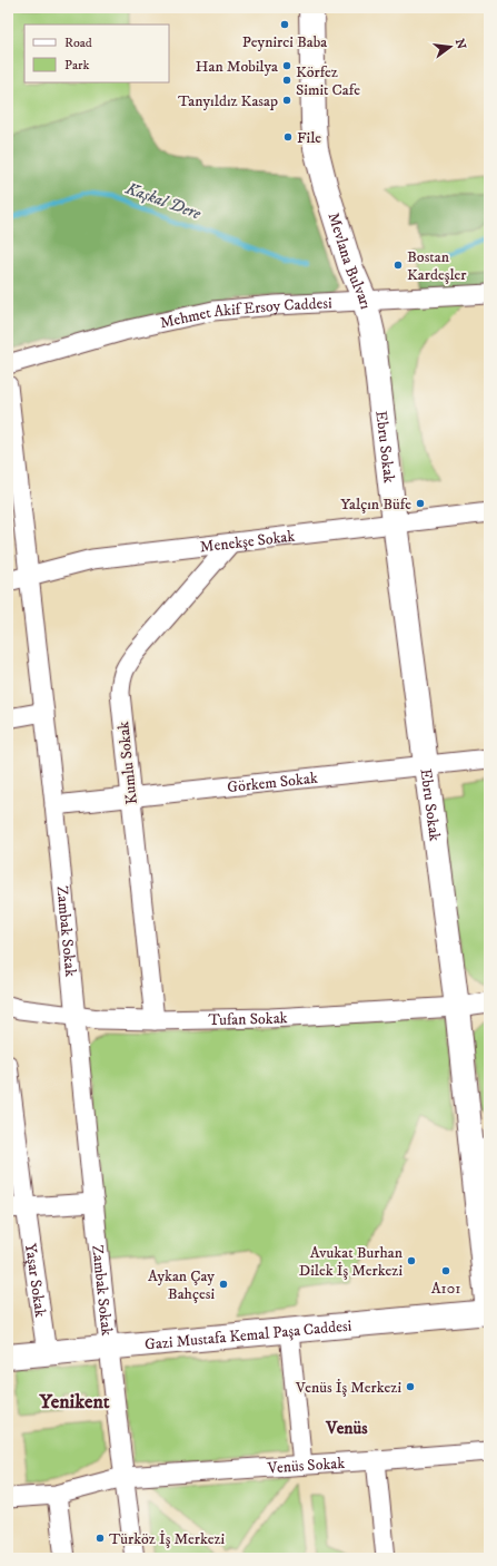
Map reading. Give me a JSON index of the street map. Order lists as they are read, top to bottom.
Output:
{
  "streets": {
    "street": [
      "Mevlana Bulvarı",
      "Mehmet Akif Ersoy Caddesi",
      "Ebru Sokak",
      "Menekşe Sokak",
      "Kumlu Sokak",
      "Görkem Sokak",
      "Zambak Sokak",
      "Tufan Sokak",
      "Yaşar Sokak",
      "Gazi Mustafa Kemal Paşa Caddesi",
      "Venüs Sokak"
    ]
  },
  "crossings": [
    ["Mevlana Bulvarı", "Mehmet Akif Ersoy Caddesi"],
    ["Mevlana Bulvarı", "Ebru Sokak"],
    ["Mehmet Akif Ersoy Caddesi", "Ebru Sokak"],
    ["Ebru Sokak", "Menekşe Sokak"],
    ["Ebru Sokak", "Görkem Sokak"],
    ["Ebru Sokak", "Tufan Sokak"],
    ["Ebru Sokak", "Gazi Mustafa Kemal Paşa Caddesi"],
    ["Menekşe Sokak", "Kumlu Sokak"],
    ["Menekşe Sokak", "Zambak Sokak"],
    ["Kumlu Sokak", "Görkem Sokak"],
    ["Kumlu Sokak", "Tufan Sokak"],
    ["Görkem Sokak", "Zambak Sokak"],
    ["Zambak Sokak", "Tufan Sokak"],
    ["Zambak Sokak", "Gazi Mustafa Kemal Paşa Caddesi"],
    ["Zambak Sokak", "Venüs Sokak"],
    ["Yaşar Sokak", "Gazi Mustafa Kemal Paşa Caddesi"]
  ],
  "districts": ["Yenikent", "Venüs"],
  "water": ["Kaşkal Dere"],
  "places": [
    "Peynirci Baba",
    "Han Mobilya",
    "Körfez Simit Cafe",
    "Tanyıldız Kasap",
    "File",
    "Bostan Kardeşler",
    "Yalçın Büfe",
    "Avukat Burhan Dilek İş Merkezi",
    "A101",
    "Aykan Çay Bahçesi",
    "Venüs İş Merkezi",
    "Türköz İş Merkezi"
  ],
  "legend": ["Road", "Park"],
  "north": "right"
}
